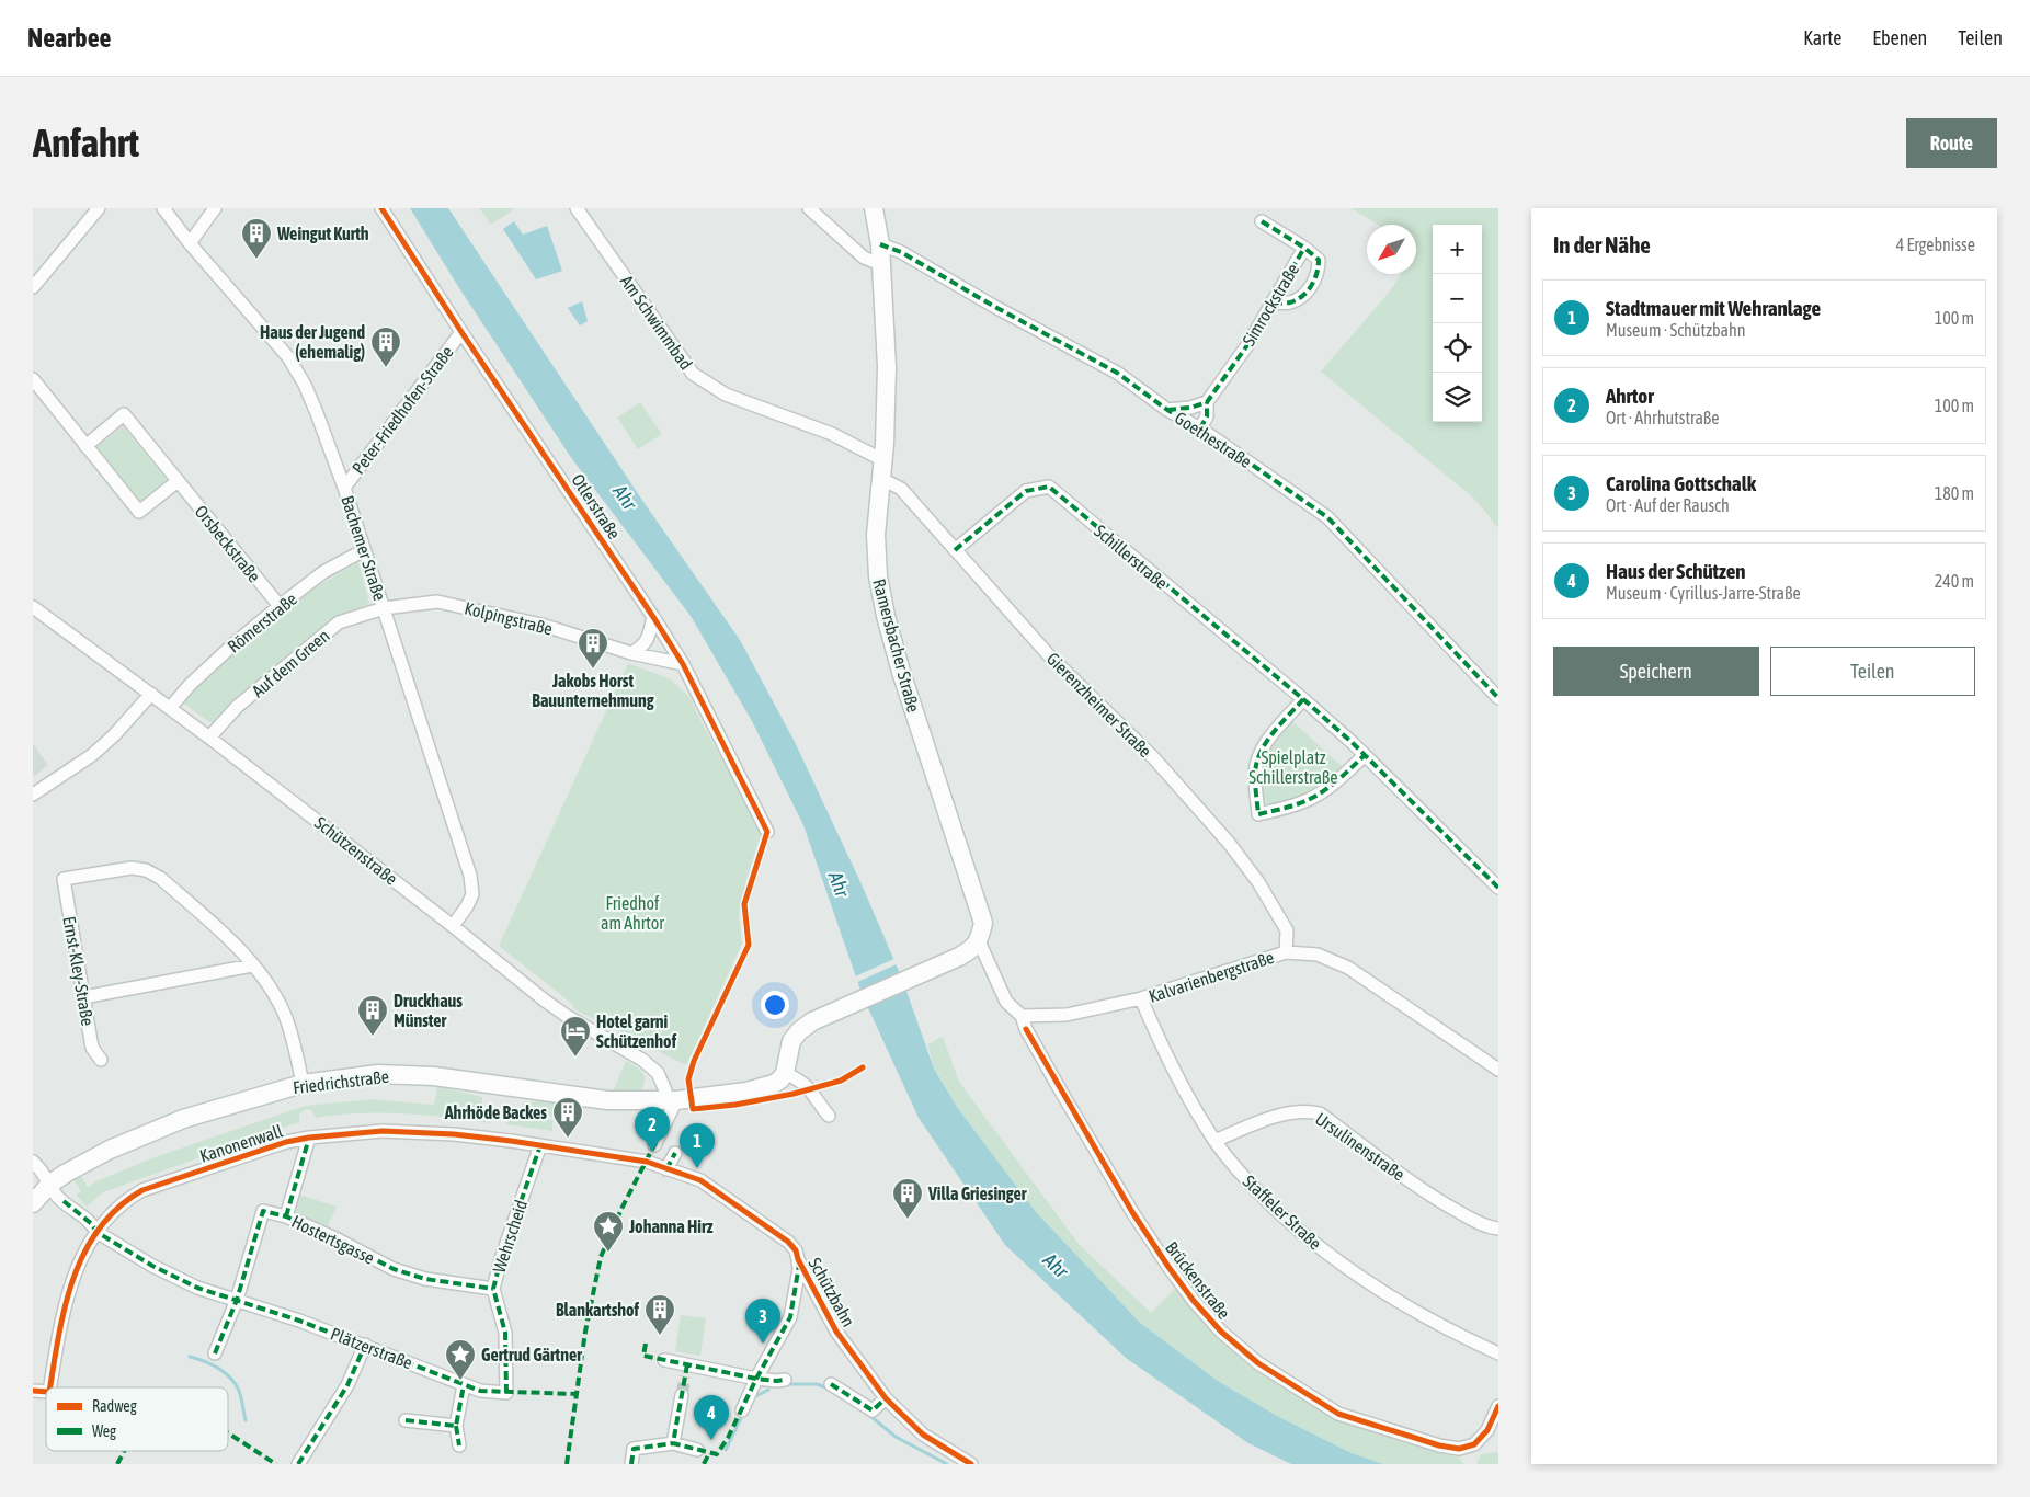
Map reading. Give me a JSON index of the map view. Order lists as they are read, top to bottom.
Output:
{
  "streets": {
    "main road": ["Ramersbacher Straße", "Friedrichstraße"],
    "street": [
      "Simrockstraße",
      "Am Schwimmbad",
      "Peter-Friedhofen-Straße",
      "Goethestraße",
      "Otlerstraße",
      "Orsbeckstraße",
      "Bachemer Straße",
      "Schillerstraße",
      "Kolpingstraße",
      "Römerstraße",
      "Auf dem Green",
      "Gierenzheimer Straße",
      "Schützenstraße",
      "Ernst-Kley-Straße",
      "Kalvarienbergstraße",
      "Kanonenwall",
      "Ursulinenstraße",
      "Staffeler Straße",
      "Wehrscheid",
      "Hostertsgasse",
      "Brückenstraße",
      "Schützbahn",
      "Plätzerstraße"
    ]
  },
  "crossings": [
    ["Simrockstraße", "Goethestraße"],
    ["Am Schwimmbad", "Ramersbacher Straße"],
    ["Peter-Friedhofen-Straße", "Otlerstraße"],
    ["Peter-Friedhofen-Straße", "Bachemer Straße"],
    ["Goethestraße", "Ramersbacher Straße"],
    ["Otlerstraße", "Kolpingstraße"],
    ["Orsbeckstraße", "Römerstraße"],
    ["Bachemer Straße", "Kolpingstraße"],
    ["Bachemer Straße", "Römerstraße"],
    ["Bachemer Straße", "Auf dem Green"],
    ["Bachemer Straße", "Schützenstraße"],
    ["Schillerstraße", "Gierenzheimer Straße"],
    ["Kolpingstraße", "Auf dem Green"],
    ["Römerstraße", "Schützenstraße"],
    ["Ramersbacher Straße", "Gierenzheimer Straße"],
    ["Ramersbacher Straße", "Kalvarienbergstraße"],
    ["Ramersbacher Straße", "Brückenstraße"],
    ["Auf dem Green", "Schützenstraße"],
    ["Gierenzheimer Straße", "Kalvarienbergstraße"],
    ["Schützenstraße", "Friedrichstraße"],
    ["Kalvarienbergstraße", "Staffeler Straße"],
    ["Kalvarienbergstraße", "Brückenstraße"],
    ["Friedrichstraße", "Plätzerstraße"],
    ["Kanonenwall", "Wehrscheid"],
    ["Kanonenwall", "Schützbahn"],
    ["Kanonenwall", "Plätzerstraße"],
    ["Ursulinenstraße", "Staffeler Straße"],
    ["Wehrscheid", "Hostertsgasse"],
    ["Wehrscheid", "Plätzerstraße"],
    ["Hostertsgasse", "Plätzerstraße"]
  ],
  "water": ["Ahr"],
  "parks": ["Spielplatz Schillerstraße", "Friedhof am Ahrtor"],
  "places": {
    "building": [
      "Weingut Kurth",
      "Haus der Jugend (ehemalig)",
      "Jakobs Horst Bauunternehmung",
      "Druckhaus Münster",
      "Ahrhöde Backes",
      "Villa Griesinger",
      "Blankartshof"
    ],
    "hotel": ["Hotel garni Schützenhof"],
    "place": ["Johanna Hirz", "Gertrud Gärtner"]
  },
  "legend": ["Radweg", "Weg"],
  "north": "bottom left",
  "page": {
    "header": "Nearbee",
    "nav": ["Karte", "Ebenen", "Teilen"],
    "buttons": [
      "Route",
      ["Speichern", "Teilen"]
    ],
    "title": "Anfahrt",
    "heading": ["In der Nähe", "4 Ergebnisse"],
    "map_buttons": ["+", "−"],
    "list": [
      {
        "mark": "1",
        "name": "Stadtmauer mit Wehranlage",
        "note": "Museum · Schützbahn",
        "value": "100 m"
      },
      {
        "mark": "2",
        "name": "Ahrtor",
        "note": "Ort · Ahrhutstraße",
        "value": "100 m"
      },
      {
        "mark": "3",
        "name": "Carolina Gottschalk",
        "note": "Ort · Auf der Rausch",
        "value": "180 m"
      },
      {
        "mark": "4",
        "name": "Haus der Schützen",
        "note": "Museum · Cyrillus-Jarre-Straße",
        "value": "240 m"
      }
    ],
    "pins": [
      "2",
      "1",
      "3",
      "4"
    ]
  }
}
